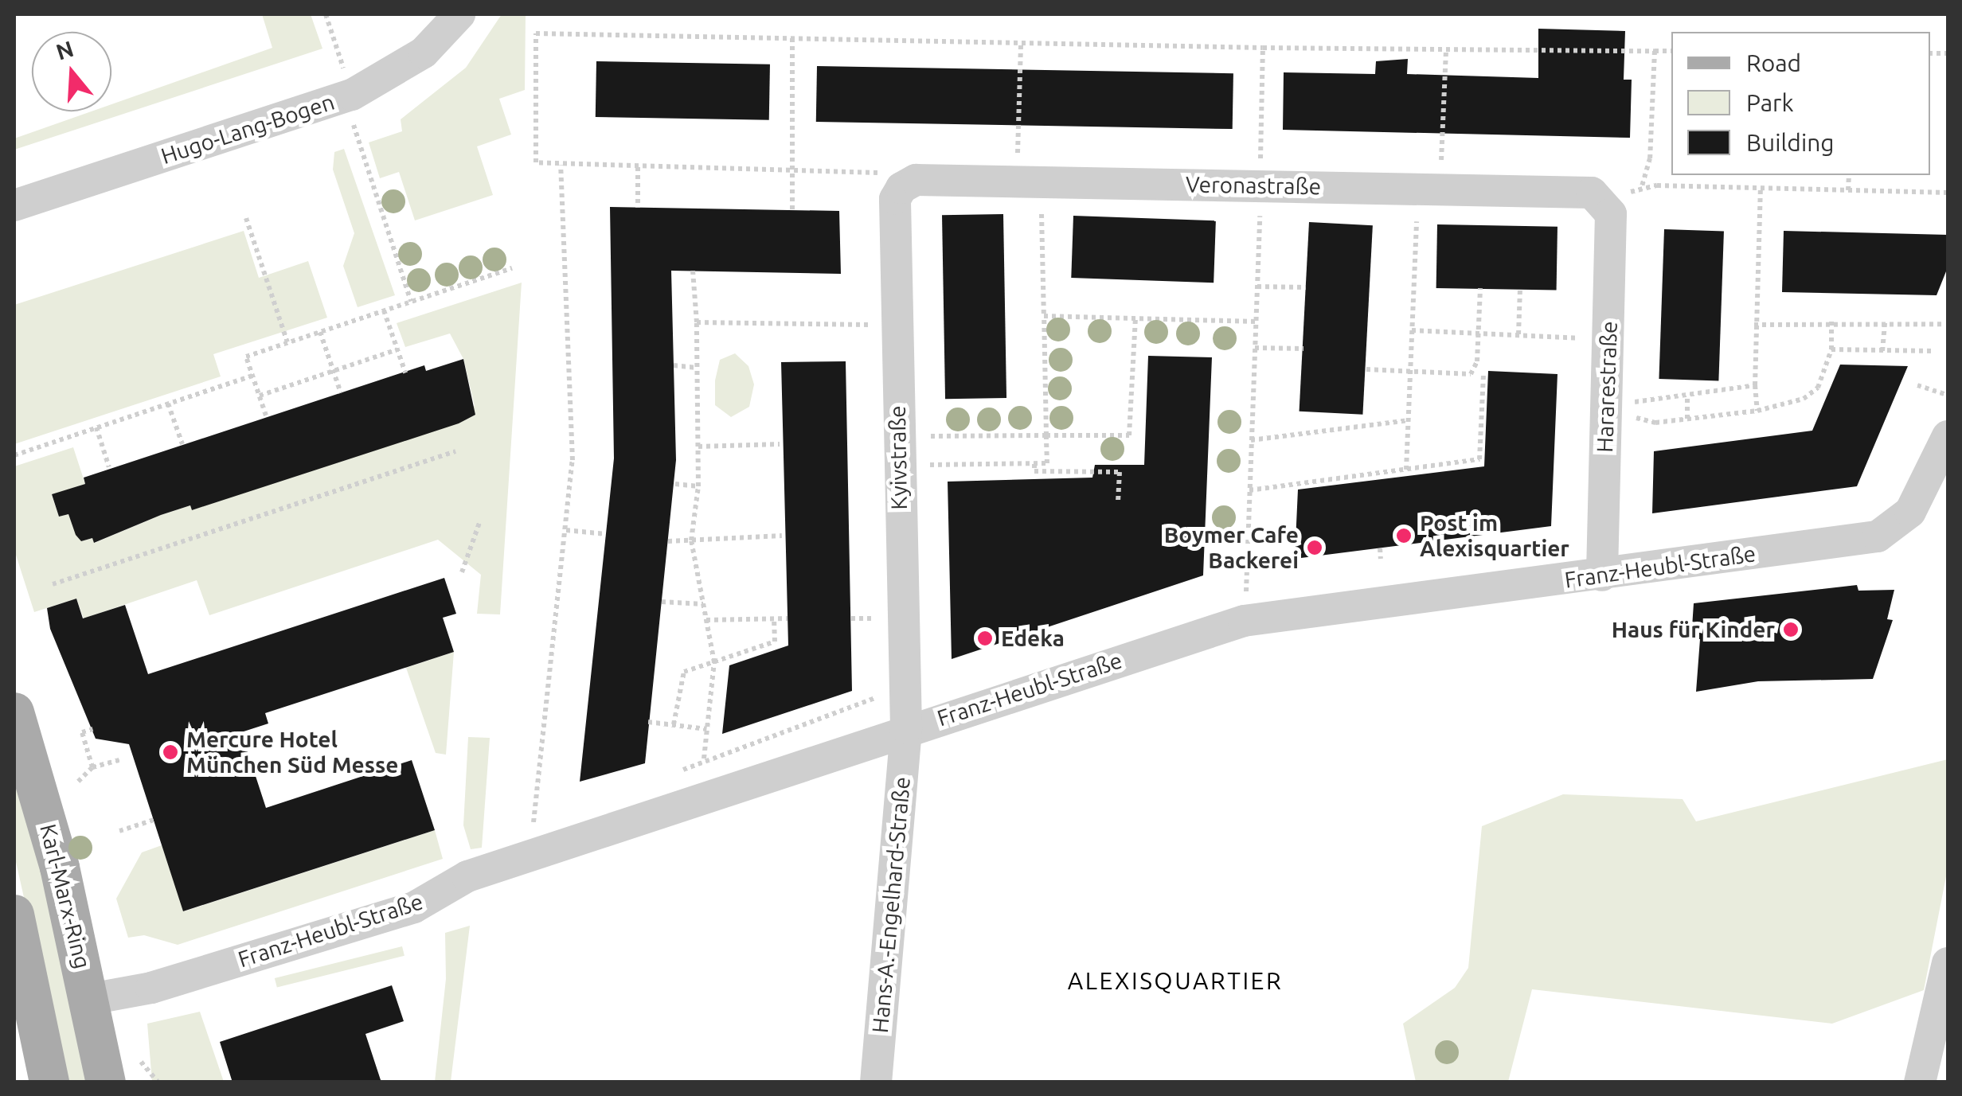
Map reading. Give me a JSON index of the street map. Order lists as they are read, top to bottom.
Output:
{
  "streets": {
    "main road": ["Karl-Marx-Ring"],
    "street": [
      "Hugo-Lang-Bogen",
      "Veronastraße",
      "Hararestraße",
      "Kyivstraße",
      "Franz-Heubl-Straße",
      "Hans-A.-Engelhard-Straße"
    ]
  },
  "crossings": [
    ["Veronastraße", "Hararestraße"],
    ["Veronastraße", "Kyivstraße"],
    ["Hararestraße", "Franz-Heubl-Straße"],
    ["Kyivstraße", "Franz-Heubl-Straße"],
    ["Kyivstraße", "Hans-A.-Engelhard-Straße"],
    ["Franz-Heubl-Straße", "Karl-Marx-Ring"],
    ["Franz-Heubl-Straße", "Hans-A.-Engelhard-Straße"]
  ],
  "districts": ["ALEXISQUARTIER"],
  "places": [
    "Post im Alexisquartier",
    "Boymer Cafe Backerei",
    "Haus für Kinder",
    "Edeka",
    "Mercure Hotel München Süd Messe"
  ],
  "legend": ["Road", "Park", "Building"],
  "north": "top"
}
